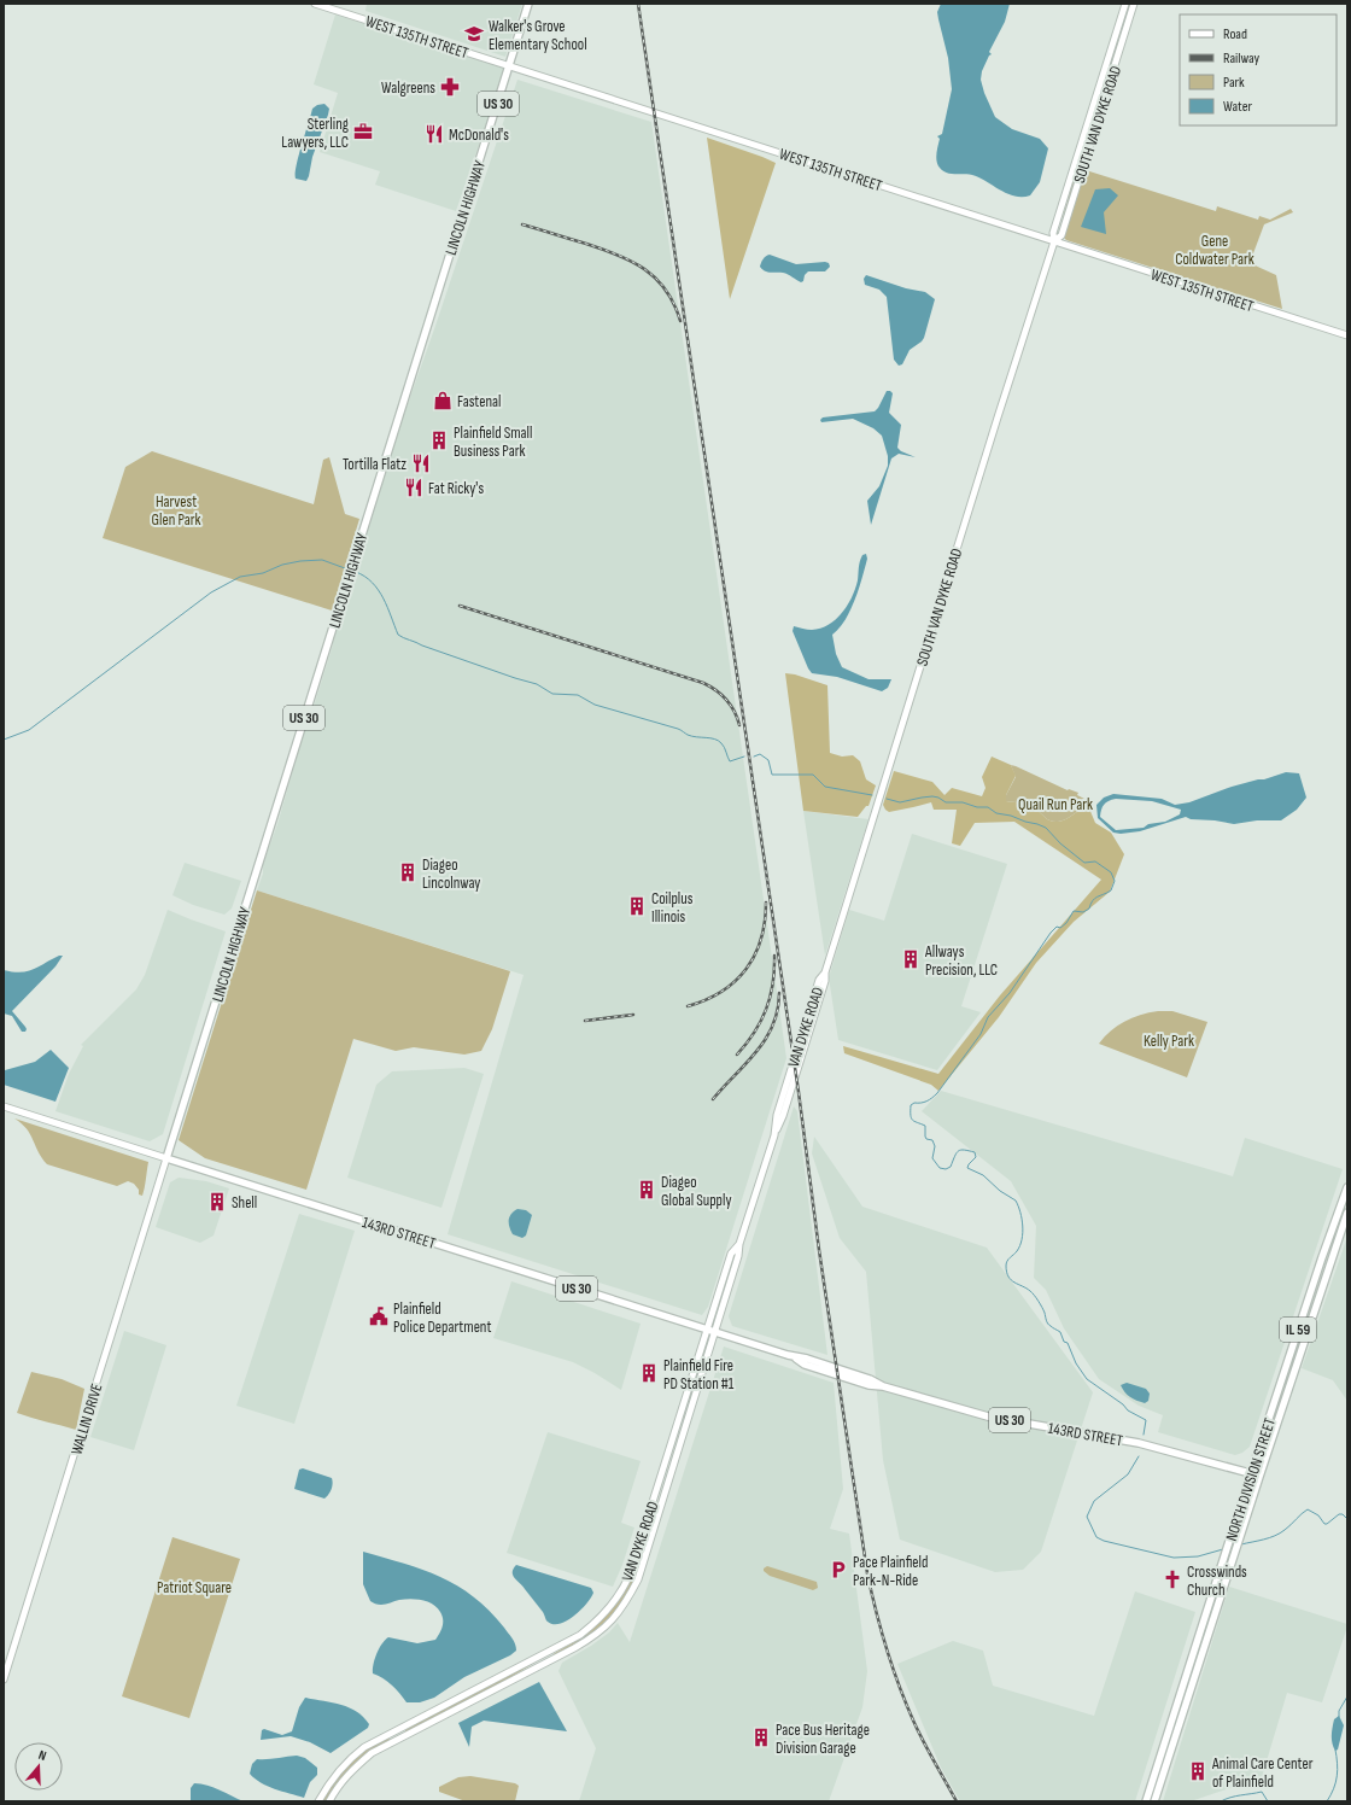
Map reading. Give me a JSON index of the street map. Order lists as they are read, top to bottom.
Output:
{
  "streets": {
    "main road": [
      "US 30",
      "LINCOLN HIGHWAY",
      "143RD STREET",
      "IL 59",
      "NORTH DIVISION STREET"
    ],
    "street": [
      "WEST 135TH STREET",
      "SOUTH VAN DYKE ROAD",
      "VAN DYKE ROAD",
      "WALLIN DRIVE"
    ]
  },
  "crossings": [
    ["WEST 135TH STREET", "SOUTH VAN DYKE ROAD"],
    ["WEST 135TH STREET", "LINCOLN HIGHWAY"],
    ["SOUTH VAN DYKE ROAD", "VAN DYKE ROAD"],
    ["LINCOLN HIGHWAY", "143RD STREET"],
    ["LINCOLN HIGHWAY", "WALLIN DRIVE"],
    ["VAN DYKE ROAD", "143RD STREET"],
    ["143RD STREET", "WALLIN DRIVE"],
    ["143RD STREET", "NORTH DIVISION STREET"]
  ],
  "parks": [
    "Gene Coldwater Park",
    "Harvest Glen Park",
    "Quail Run Park",
    "Kelly Park",
    "Patriot Square"
  ],
  "places": {
    "school or university": ["Walker's Grove Elementary School"],
    "pharmacy": ["Walgreens"],
    "office": ["Sterling Lawyers, LLC"],
    "restaurant": ["McDonald's", "Tortilla Flatz", "Fat Ricky's"],
    "shop": ["Fastenal"],
    "building": [
      "Plainfield Small Business Park",
      "Diageo Lincolnway",
      "Coilplus Illinois",
      "Allways Precision, LLC",
      "Diageo Global Supply",
      "Shell",
      "Plainfield Fire PD Station #1",
      "Pace Bus Heritage Division Garage",
      "Animal Care Center of Plainfield"
    ],
    "public building": ["Plainfield Police Department"],
    "parking": ["Pace Plainfield Park-N-Ride"],
    "church": ["Crosswinds Church"]
  },
  "legend": [
    "Road",
    "Railway",
    "Park",
    "Water"
  ],
  "north": "top"
}
